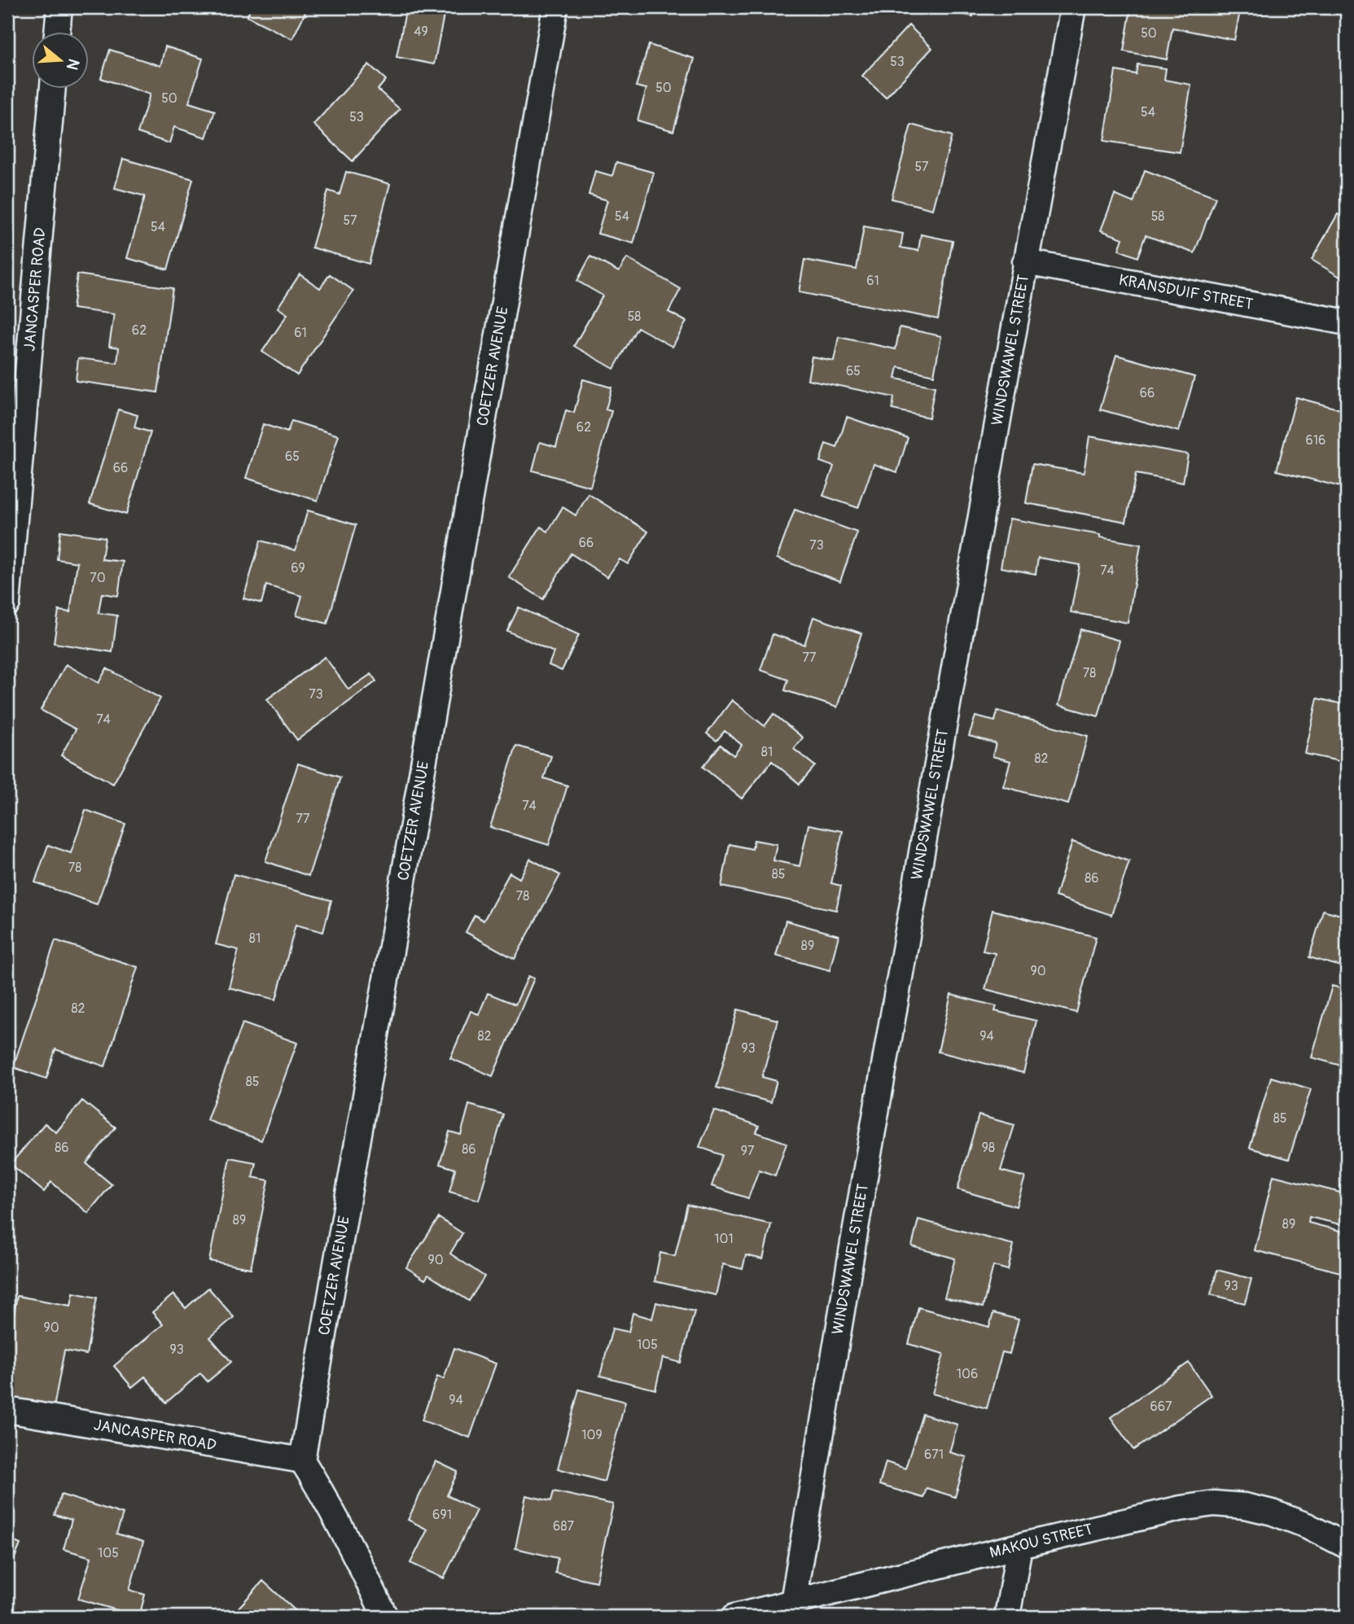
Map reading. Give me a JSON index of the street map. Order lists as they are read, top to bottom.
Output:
{
  "streets": {
    "street": [
      "JANCASPER ROAD",
      "KRANSDUIF STREET",
      "WINDSWAWEL STREET",
      "COETZER AVENUE",
      "MAKOU STREET"
    ]
  },
  "crossings": [
    ["JANCASPER ROAD", "COETZER AVENUE"],
    ["KRANSDUIF STREET", "WINDSWAWEL STREET"],
    ["WINDSWAWEL STREET", "MAKOU STREET"]
  ],
  "house_numbers": [
    "49",
    "50",
    "53",
    "50",
    "50",
    "54",
    "53",
    "57",
    "54",
    "58",
    "57",
    "54",
    "61",
    "58",
    "62",
    "61",
    "65",
    "66",
    "62",
    "616",
    "65",
    "66",
    "66",
    "73",
    "69",
    "74",
    "70",
    "77",
    "78",
    "73",
    "74",
    "81",
    "82",
    "74",
    "77",
    "78",
    "85",
    "86",
    "78",
    "81",
    "89",
    "90",
    "82",
    "82",
    "94",
    "93",
    "85",
    "85",
    "86",
    "98",
    "86",
    "97",
    "89",
    "89",
    "101",
    "90",
    "93",
    "90",
    "105",
    "93",
    "106",
    "94",
    "667",
    "109",
    "671",
    "691",
    "687",
    "105"
  ],
  "north": "right"
}
